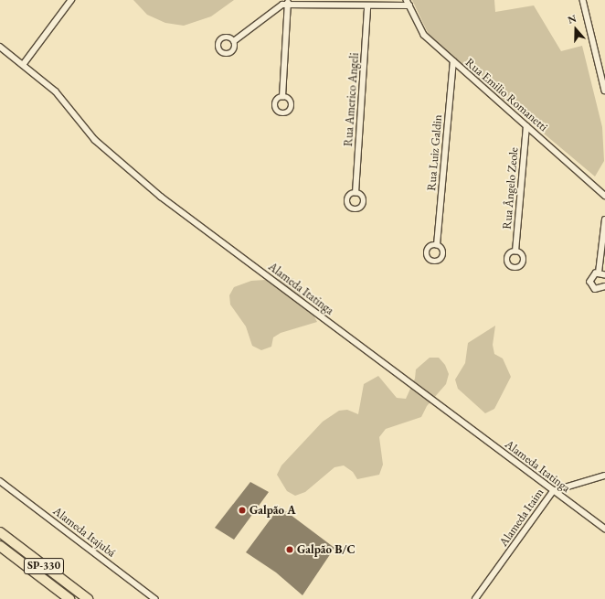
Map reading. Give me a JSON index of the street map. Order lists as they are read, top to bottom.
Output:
{
  "streets": {
    "highway": ["SP-330"],
    "street": [
      "Rua Emilio Romanetti",
      "Rua Americo Angeli",
      "Rua Luiz Galdin",
      "Rua Ângelo Zeole",
      "Alameda Itatinga",
      "Alameda Itaim",
      "Alameda Itajubá"
    ]
  },
  "crossings": [
    ["Rua Emilio Romanetti", "Rua Luiz Galdin"],
    ["Rua Emilio Romanetti", "Rua Ângelo Zeole"],
    ["Alameda Itatinga", "Alameda Itaim"]
  ],
  "places": ["Galpão A", "Galpão B/C"],
  "north": "top"
}
